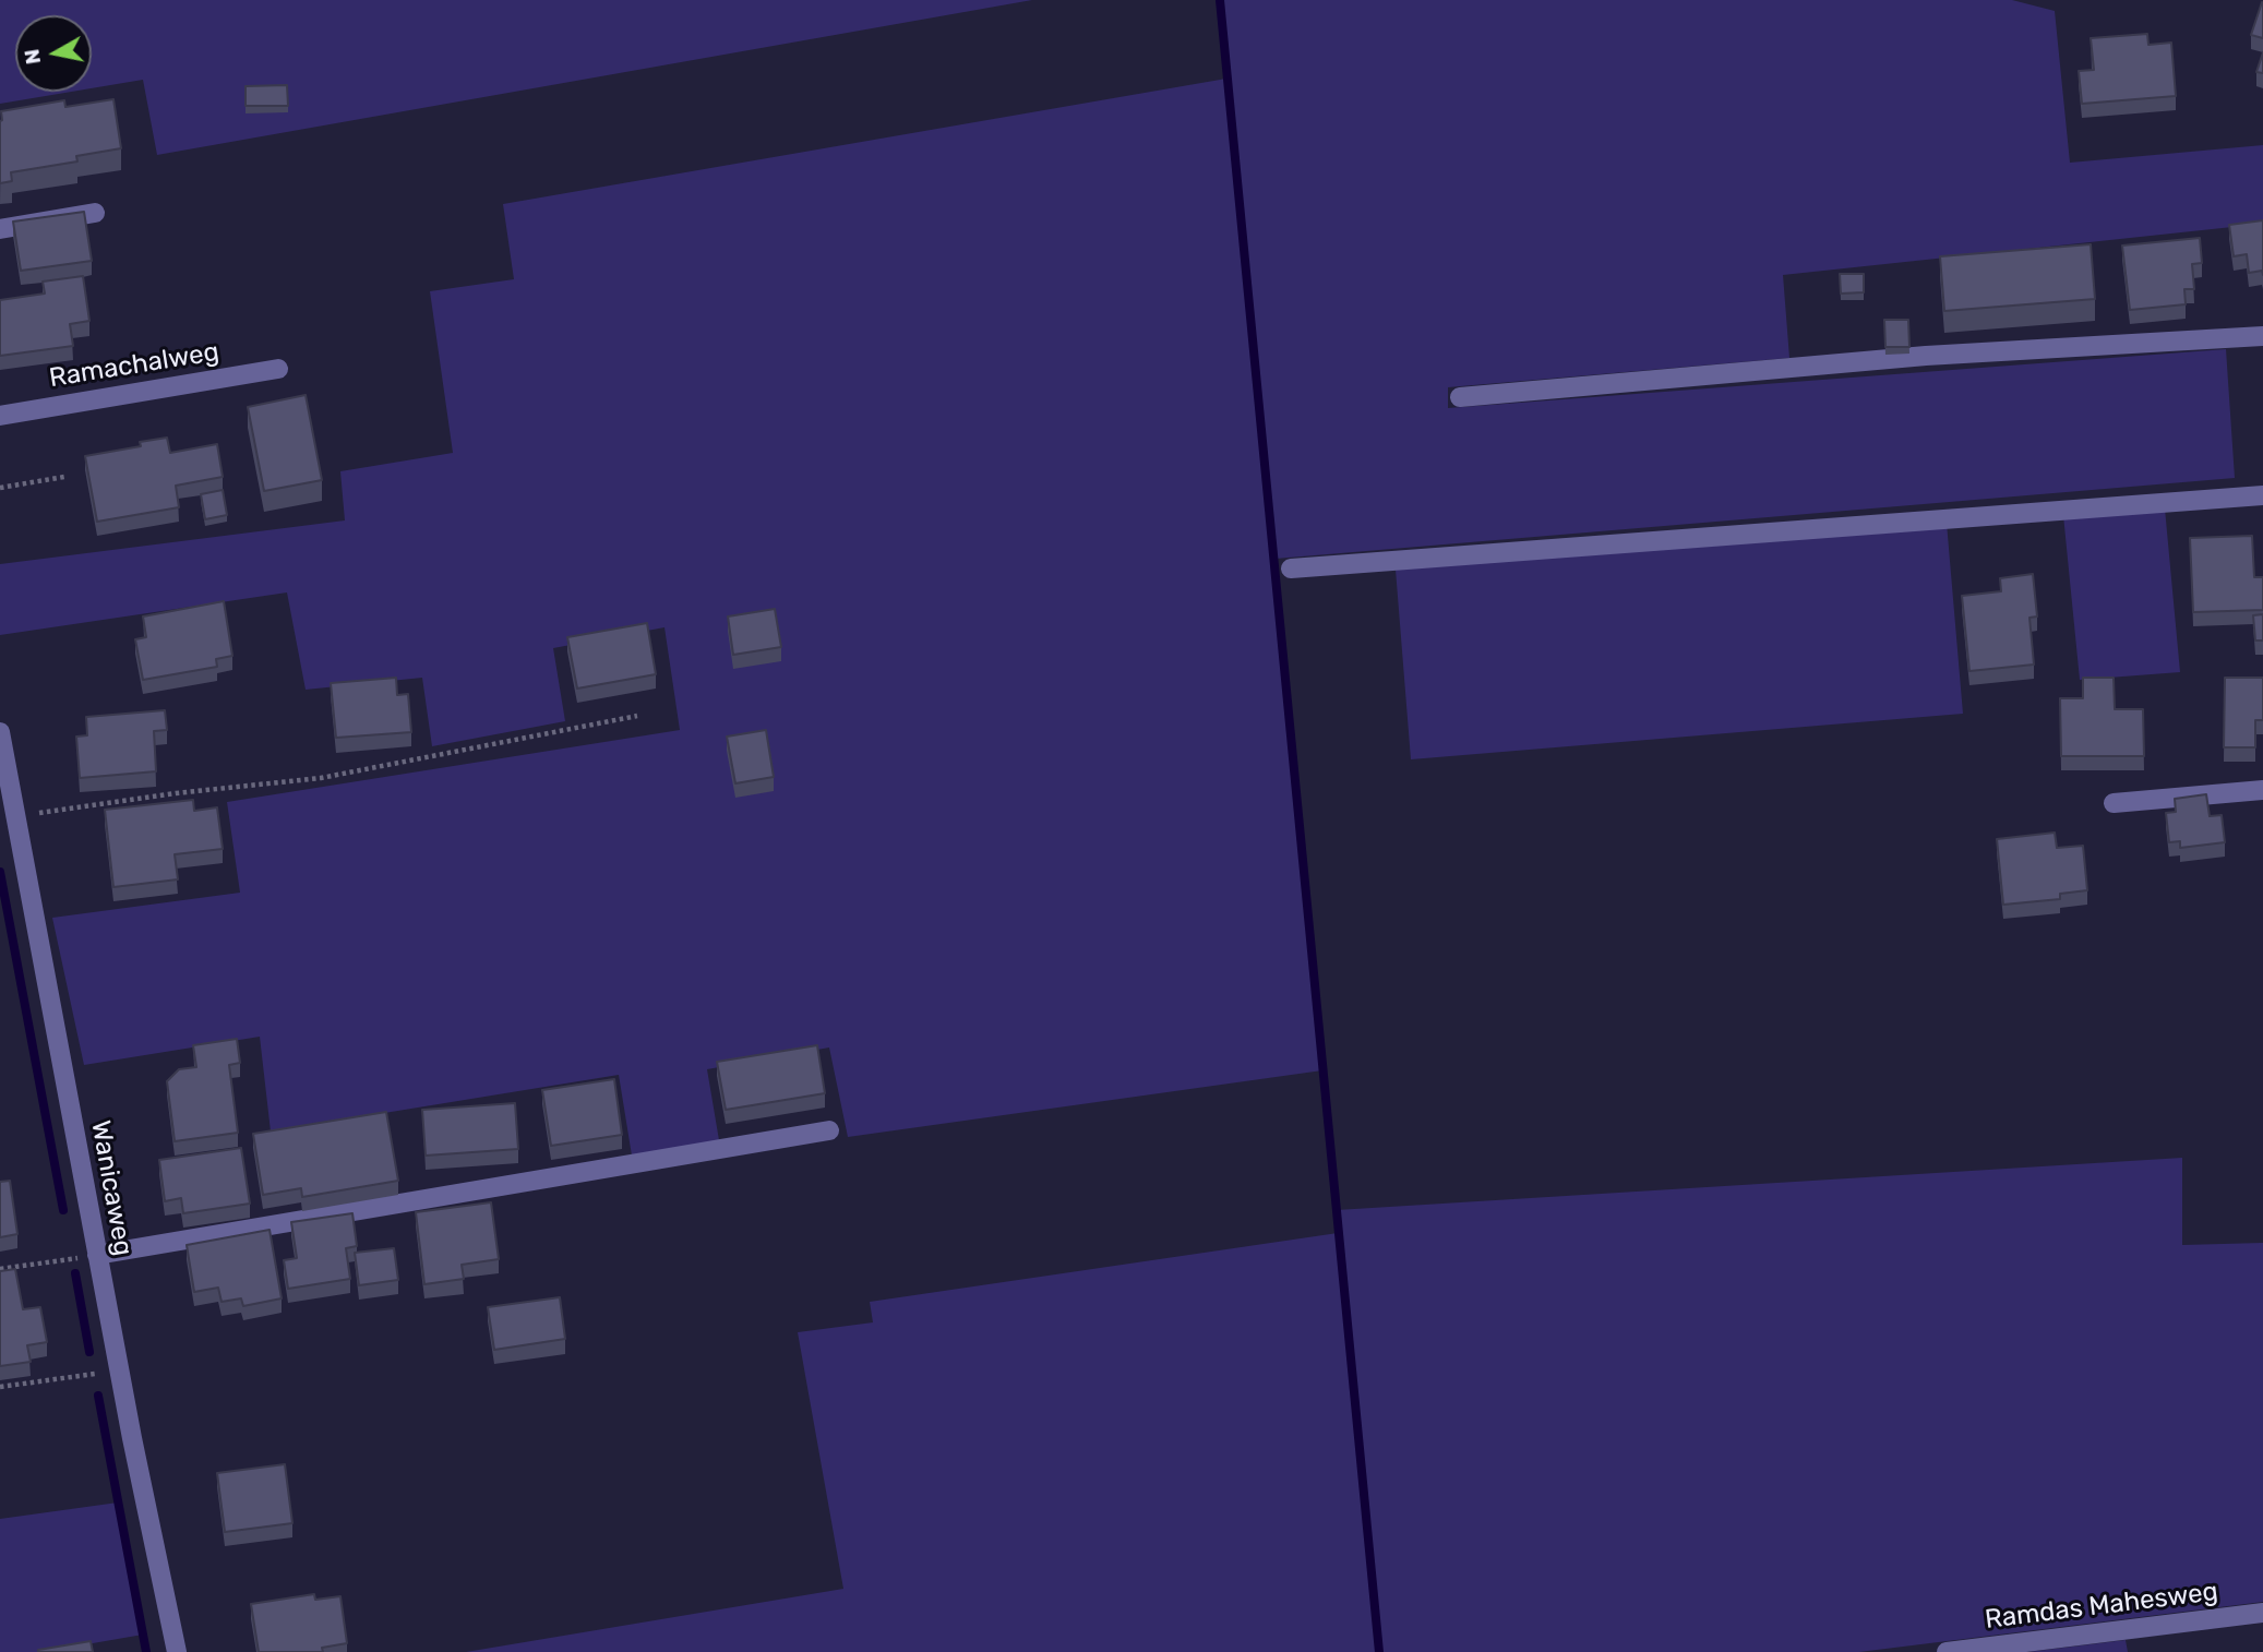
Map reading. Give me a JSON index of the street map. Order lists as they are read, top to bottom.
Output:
{
  "streets": {
    "street": ["Ramachalweg", "Wanicaweg", "Ramdas Mahesweg"]
  },
  "north": "left"
}
